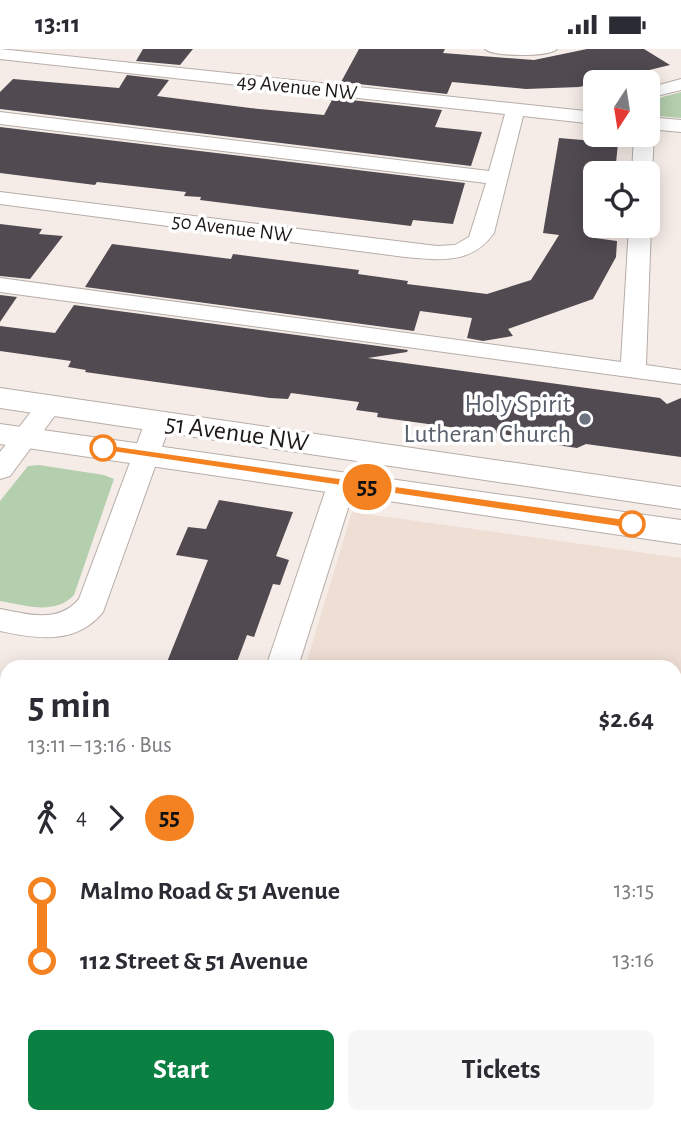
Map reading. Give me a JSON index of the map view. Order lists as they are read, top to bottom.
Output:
{
  "streets": {
    "main road": ["51 Avenue NW"],
    "street": ["49 Avenue NW", "50 Avenue NW"]
  },
  "places": ["Holy Spirit Lutheran Church"],
  "lines": ["bus line 55"],
  "north": "bottom",
  "page": {
    "status": "13:11",
    "on_map": "55",
    "heading": ["5 min", "13:11 – 13:16 · Bus", "$2.64"],
    "legs": ["4", "55"],
    "list": [
      {
        "name": "Malmo Road & 51 Avenue",
        "value": "13:15"
      },
      {
        "name": "112 Street & 51 Avenue",
        "value": "13:16"
      }
    ],
    "buttons": ["Start", "Tickets"]
  }
}
